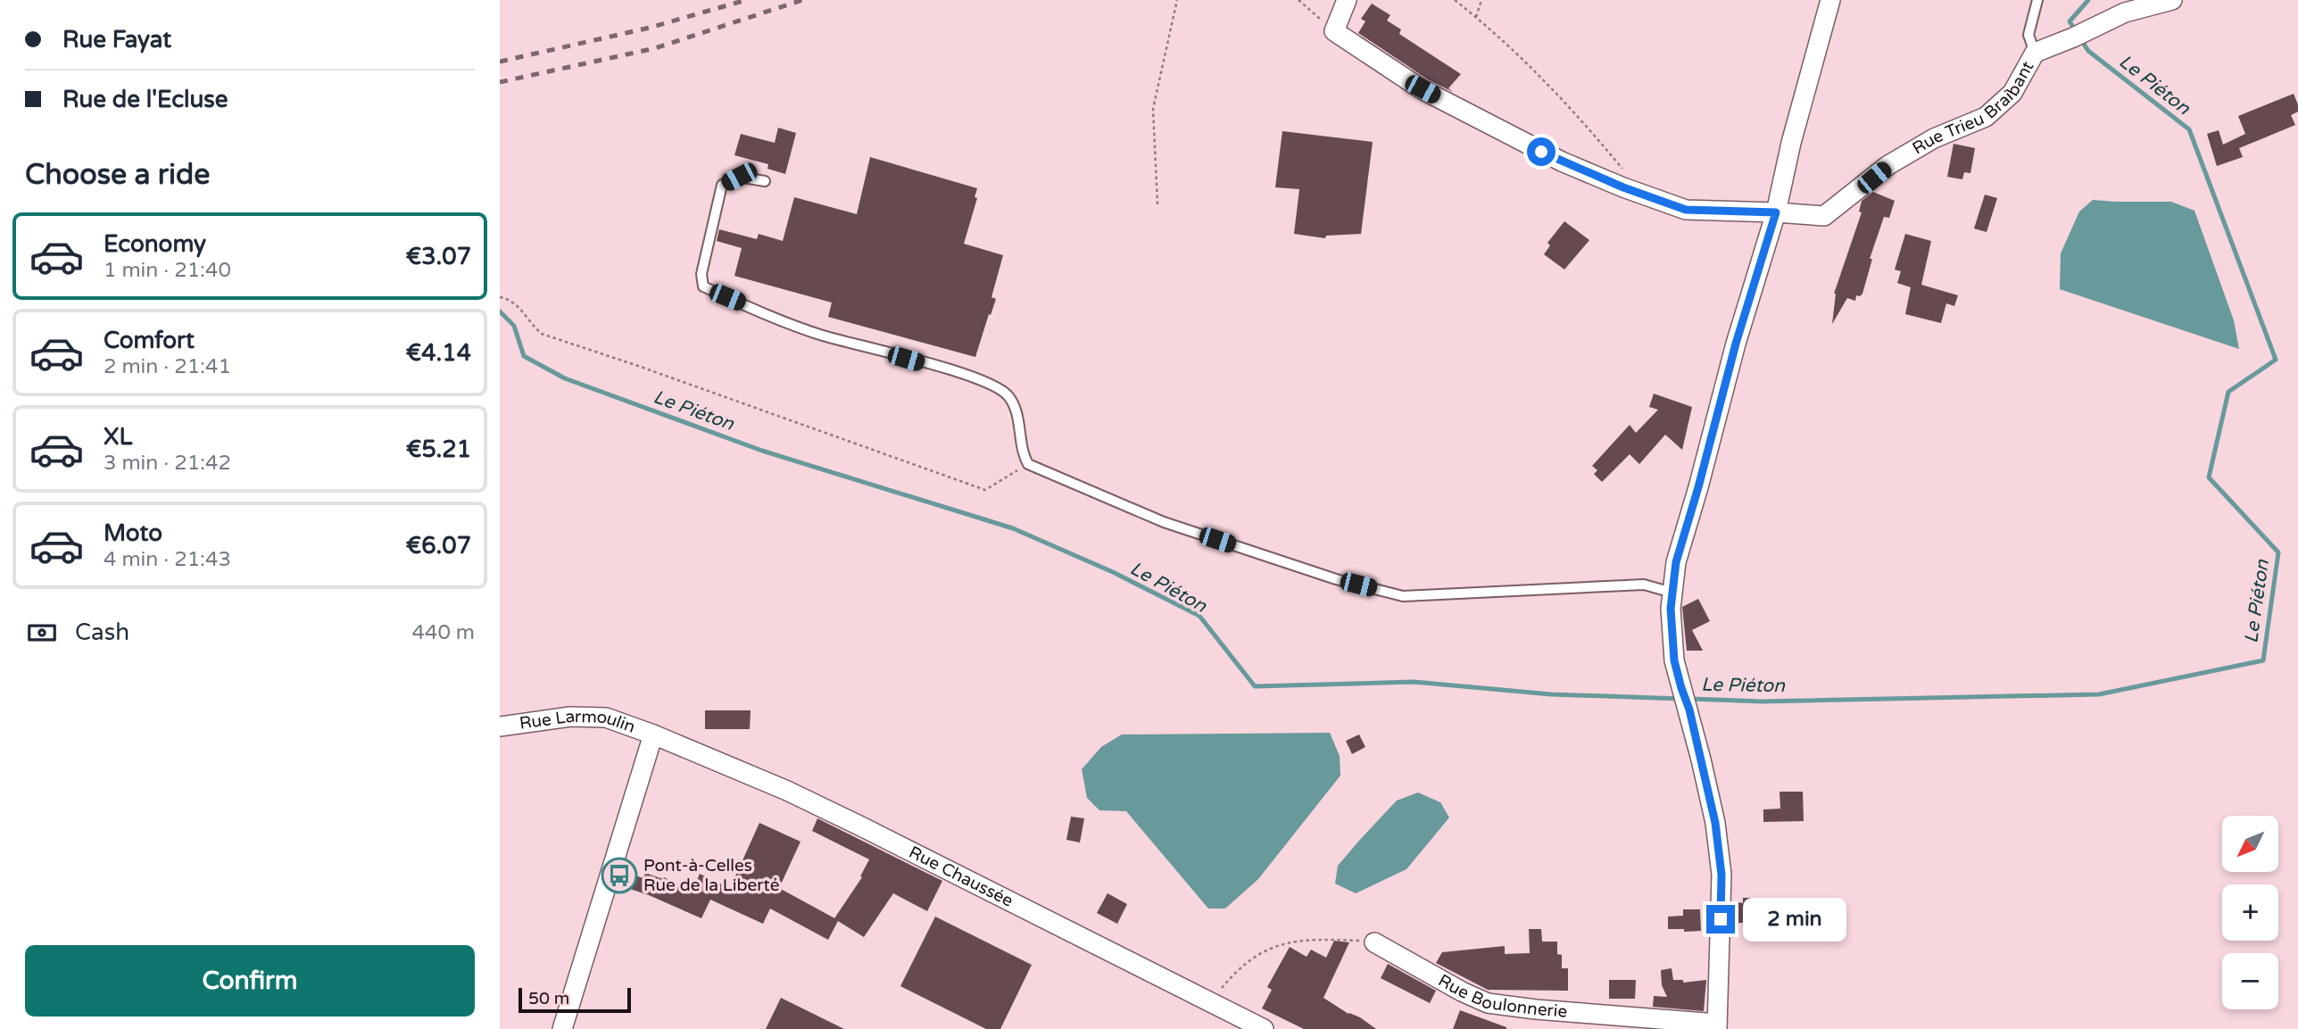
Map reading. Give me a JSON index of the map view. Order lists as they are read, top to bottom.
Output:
{
  "streets": {
    "street": [
      "Rue Trieu Braibant",
      "Rue Larmoulin",
      "Rue Chaussée",
      "Rue Boulonnerie"
    ]
  },
  "crossings": [
    ["Rue Larmoulin", "Rue Chaussée"]
  ],
  "water": ["Le Piéton"],
  "places": {
    "bus stop": ["Pont-à-Celles Rue de la Liberté"]
  },
  "scale_bar": "50 m",
  "north": "bottom left",
  "page": {
    "banner": ["Rue Fayat", "Rue de l'Ecluse"],
    "heading": "Choose a ride",
    "list": [
      {
        "name": "Economy",
        "note": "1 min · 21:40",
        "value": "€3.07"
      },
      {
        "name": "Comfort",
        "note": "2 min · 21:41",
        "value": "€4.14"
      },
      {
        "name": "XL",
        "note": "3 min · 21:42",
        "value": "€5.21"
      },
      {
        "name": "Moto",
        "note": "4 min · 21:43",
        "value": "€6.07"
      }
    ],
    "pay": ["Cash", "440 m"],
    "map_buttons": ["+", "−"],
    "bubble": "2 min",
    "buttons": "Confirm",
    "scale": "50 m"
  }
}
